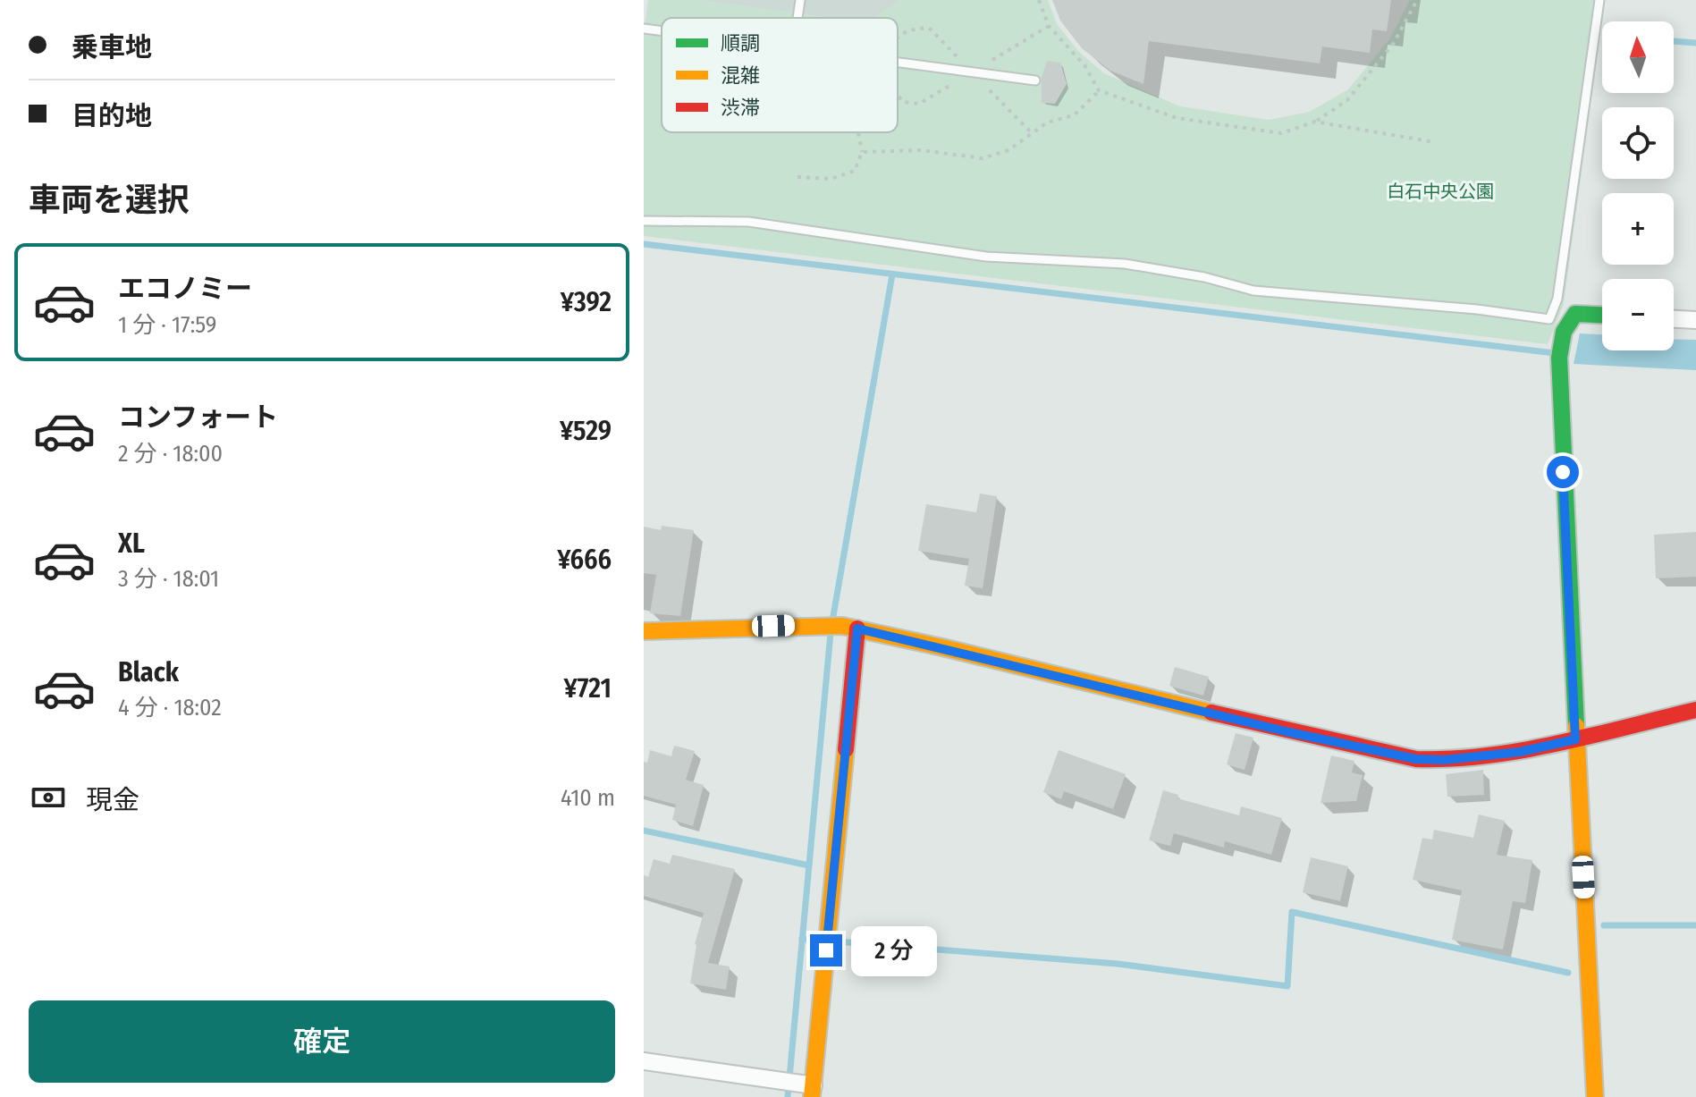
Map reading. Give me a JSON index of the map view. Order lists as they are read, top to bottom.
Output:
{
  "parks": ["白石中央公園"],
  "legend": ["順調", "混雑", "渋滞"],
  "north": "top",
  "page": {
    "banner": ["乗車地", "目的地"],
    "map_buttons": ["+", "−"],
    "heading": "車両を選択",
    "list": [
      {
        "name": "エコノミー",
        "note": "1 分 · 17:59",
        "value": "¥392"
      },
      {
        "name": "コンフォート",
        "note": "2 分 · 18:00",
        "value": "¥529"
      },
      {
        "name": "XL",
        "note": "3 分 · 18:01",
        "value": "¥666"
      },
      {
        "name": "Black",
        "note": "4 分 · 18:02",
        "value": "¥721"
      }
    ],
    "pay": ["現金", "410 m"],
    "bubble": "2 分",
    "buttons": "確定"
  }
}
